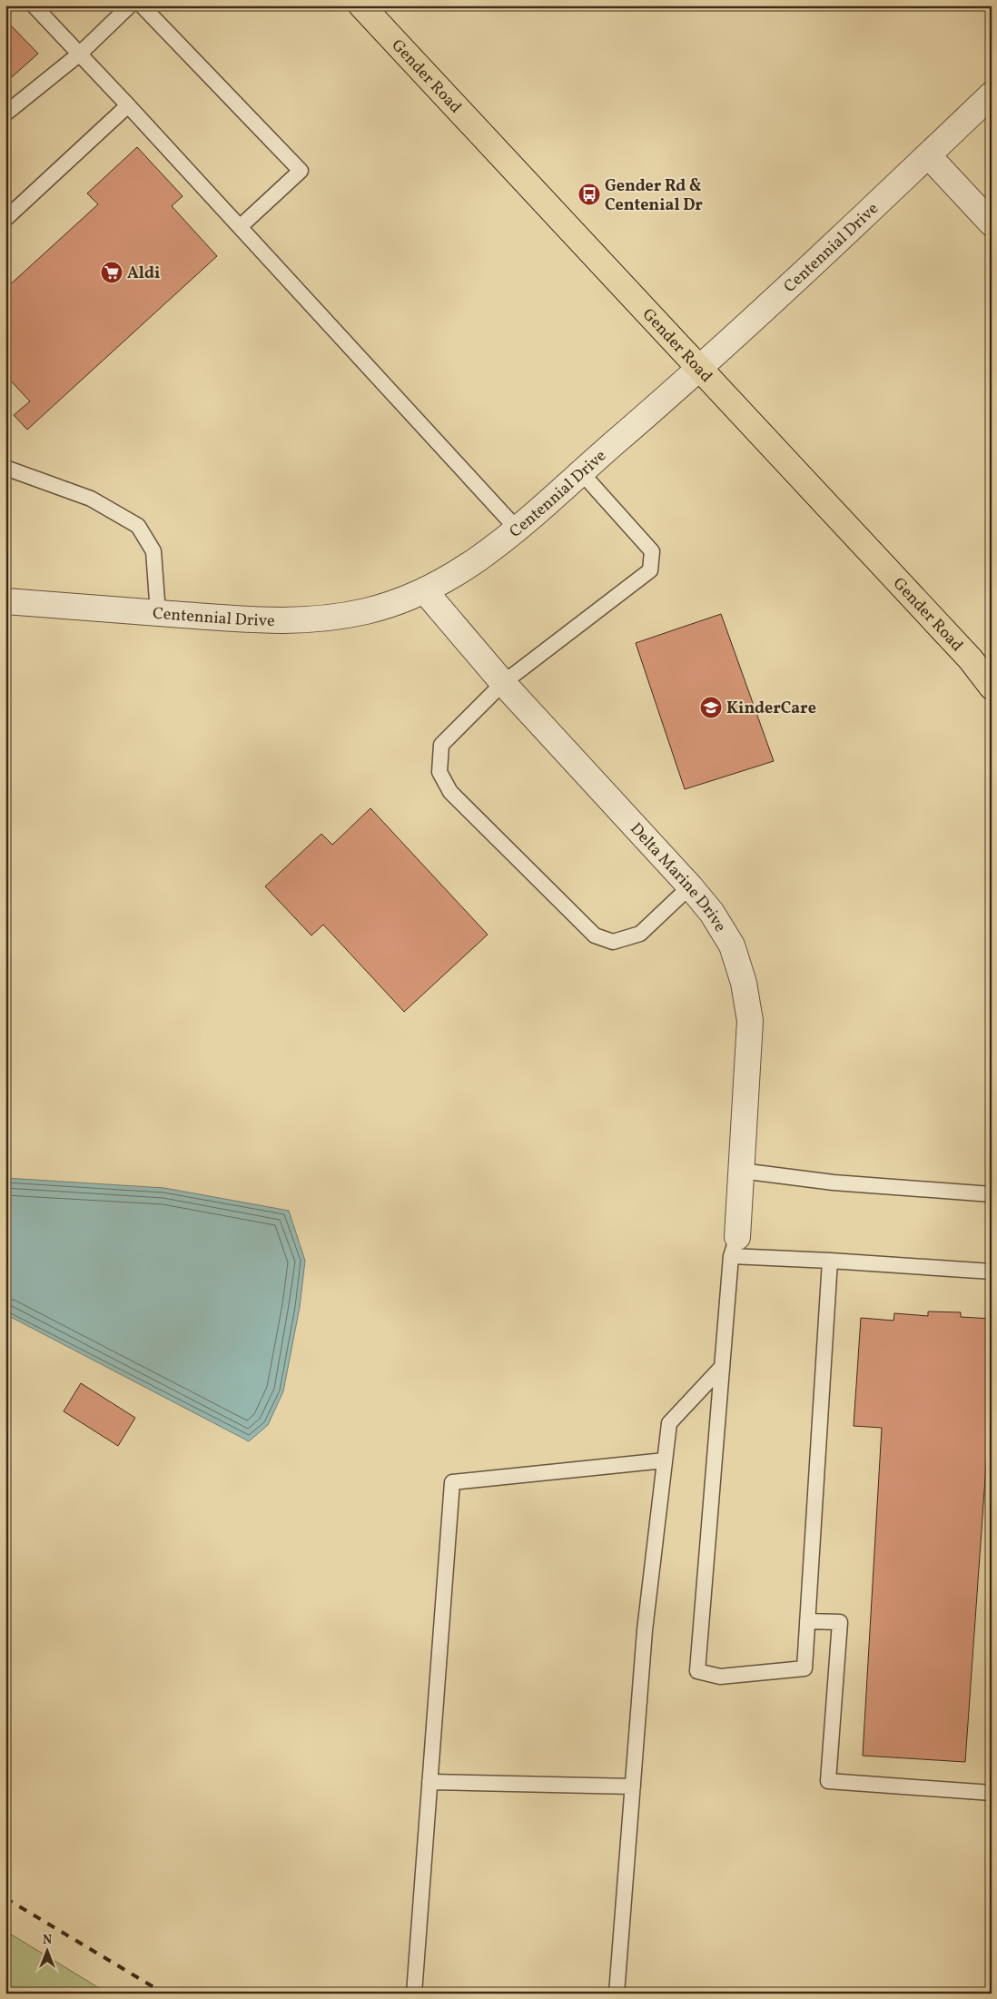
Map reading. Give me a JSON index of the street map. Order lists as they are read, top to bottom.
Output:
{
  "streets": {
    "main road": ["Gender Road"],
    "street": ["Centennial Drive", "Delta Marine Drive"]
  },
  "crossings": [
    ["Gender Road", "Centennial Drive"],
    ["Centennial Drive", "Delta Marine Drive"]
  ],
  "places": {
    "bus stop": ["Gender Rd & Centenial Dr"],
    "supermarket": ["Aldi"],
    "school or university": ["KinderCare"]
  },
  "north": "top"
}
